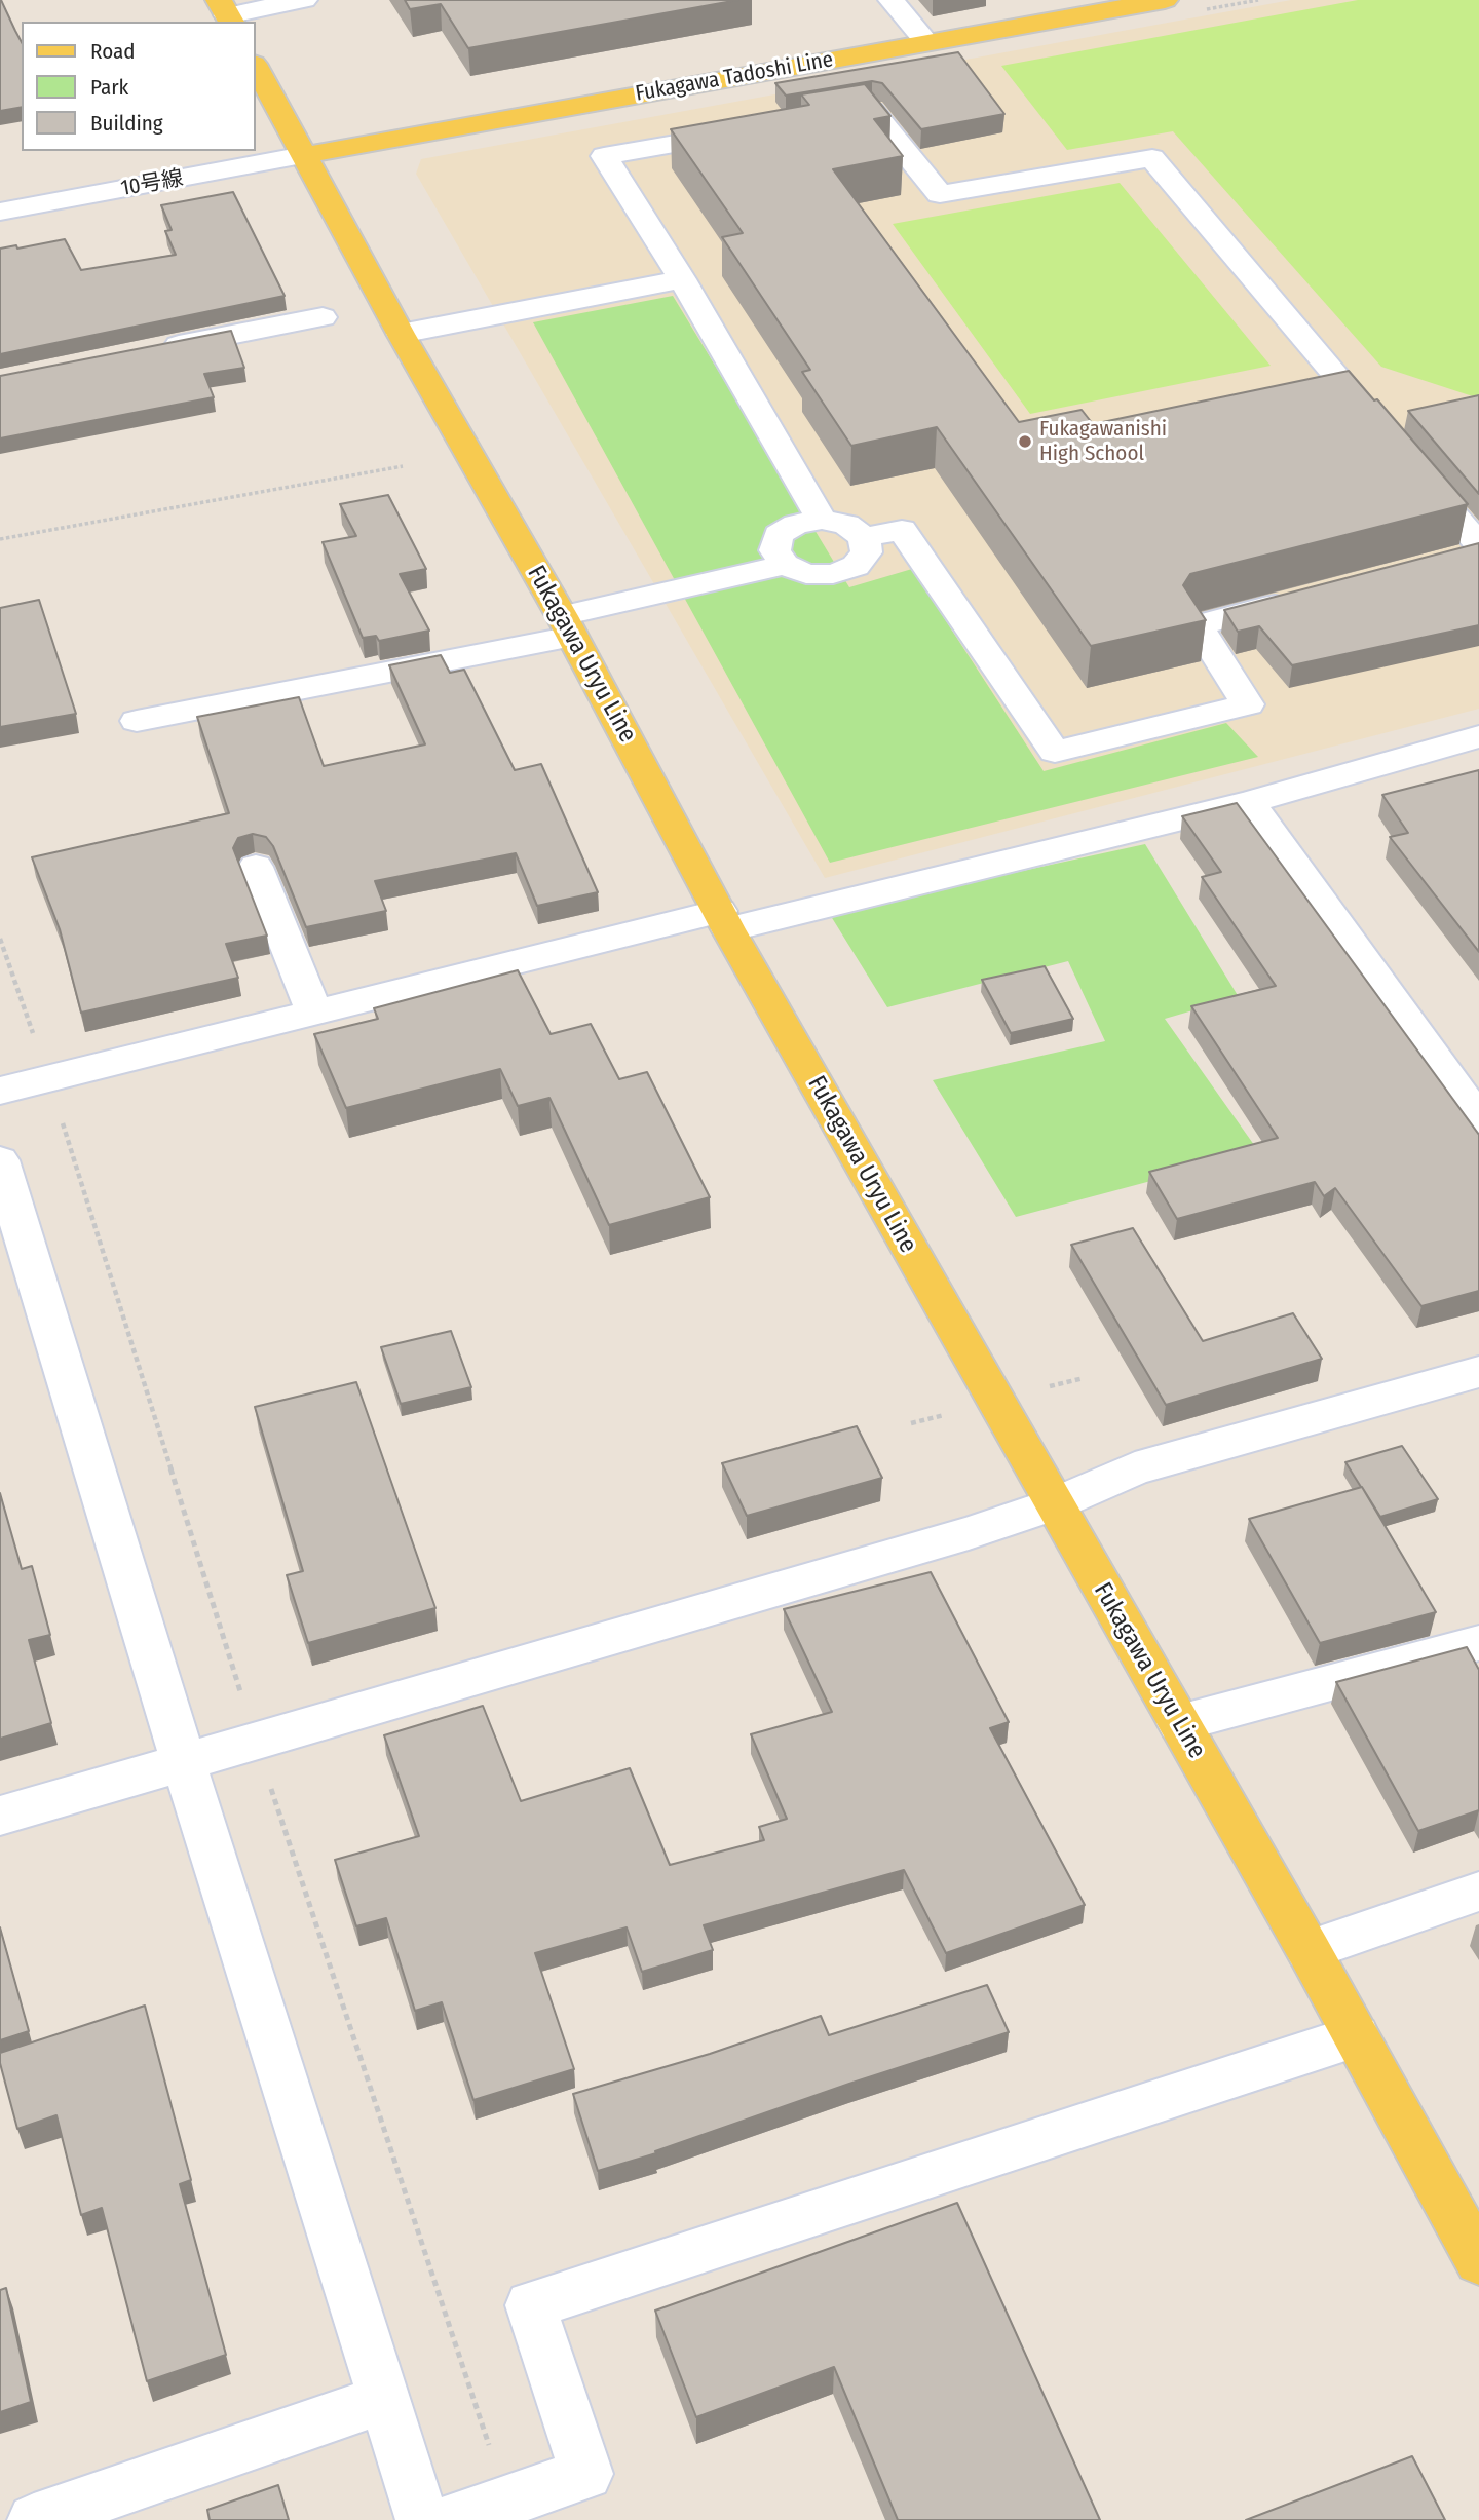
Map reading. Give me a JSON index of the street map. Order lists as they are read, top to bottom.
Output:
{
  "streets": {
    "main road": ["Fukagawa Tadoshi Line", "Fukagawa Uryu Line"],
    "street": ["10号線"]
  },
  "crossings": [
    ["Fukagawa Tadoshi Line", "10号線"],
    ["Fukagawa Tadoshi Line", "Fukagawa Uryu Line"],
    ["10号線", "Fukagawa Uryu Line"]
  ],
  "places": ["Fukagawanishi High School"],
  "legend": ["Road", "Park", "Building"]
}
